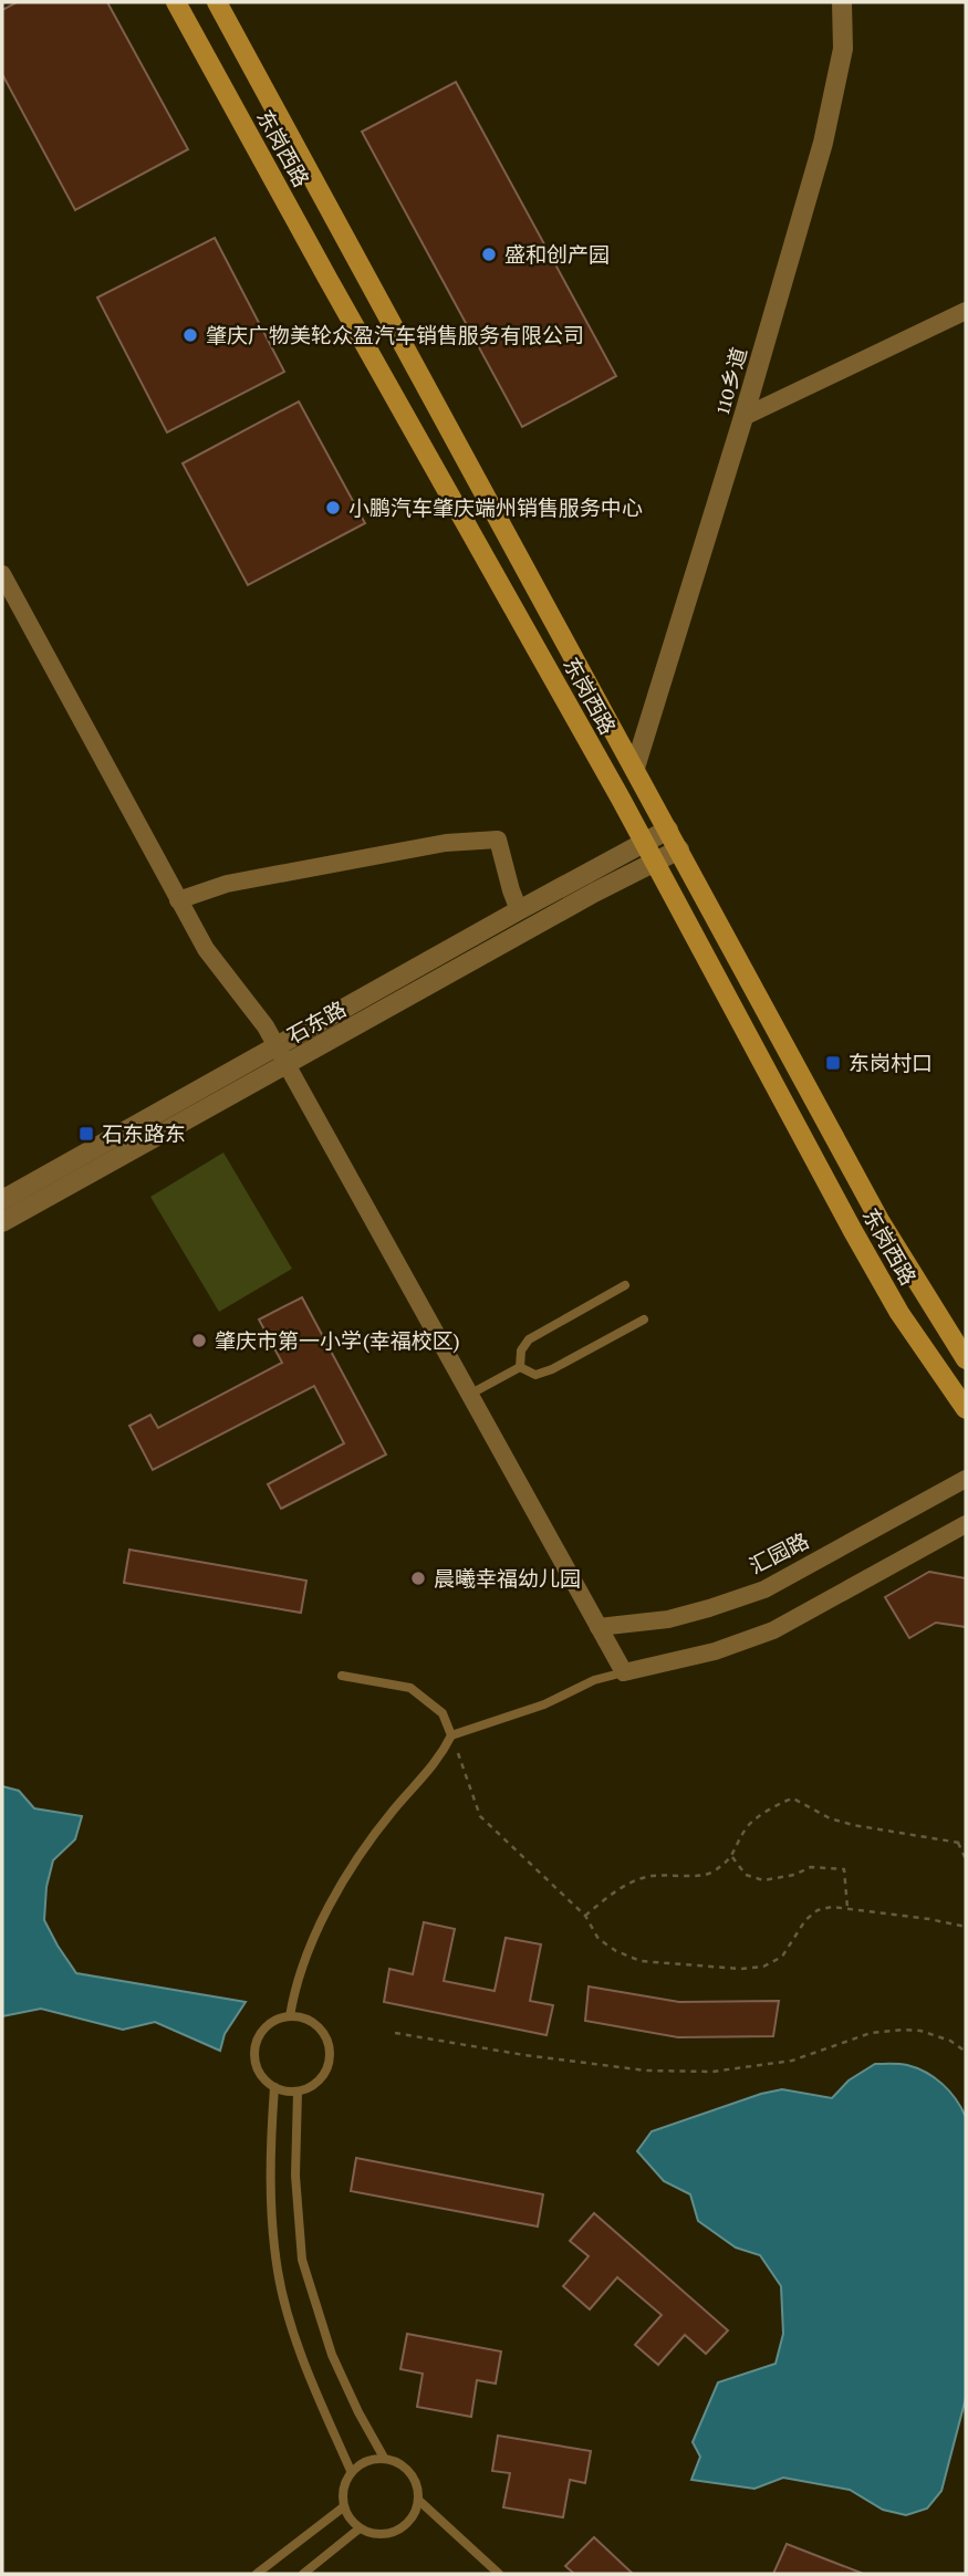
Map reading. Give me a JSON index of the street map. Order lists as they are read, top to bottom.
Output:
{
  "streets": {
    "main road": ["东岗西路"],
    "street": ["110乡道", "石东路", "汇园路"]
  },
  "crossings": [
    ["东岗西路", "110乡道"],
    ["东岗西路", "石东路"]
  ],
  "places": {
    "other": [
      "盛和创产园",
      "肇庆广物美轮众盈汽车销售服务有限公司",
      "小鹏汽车肇庆端州销售服务中心",
      "肇庆市第一小学(幸福校区)",
      "晨曦幸福幼儿园"
    ],
    "transit": ["东岗村口", "石东路东"]
  }
}
